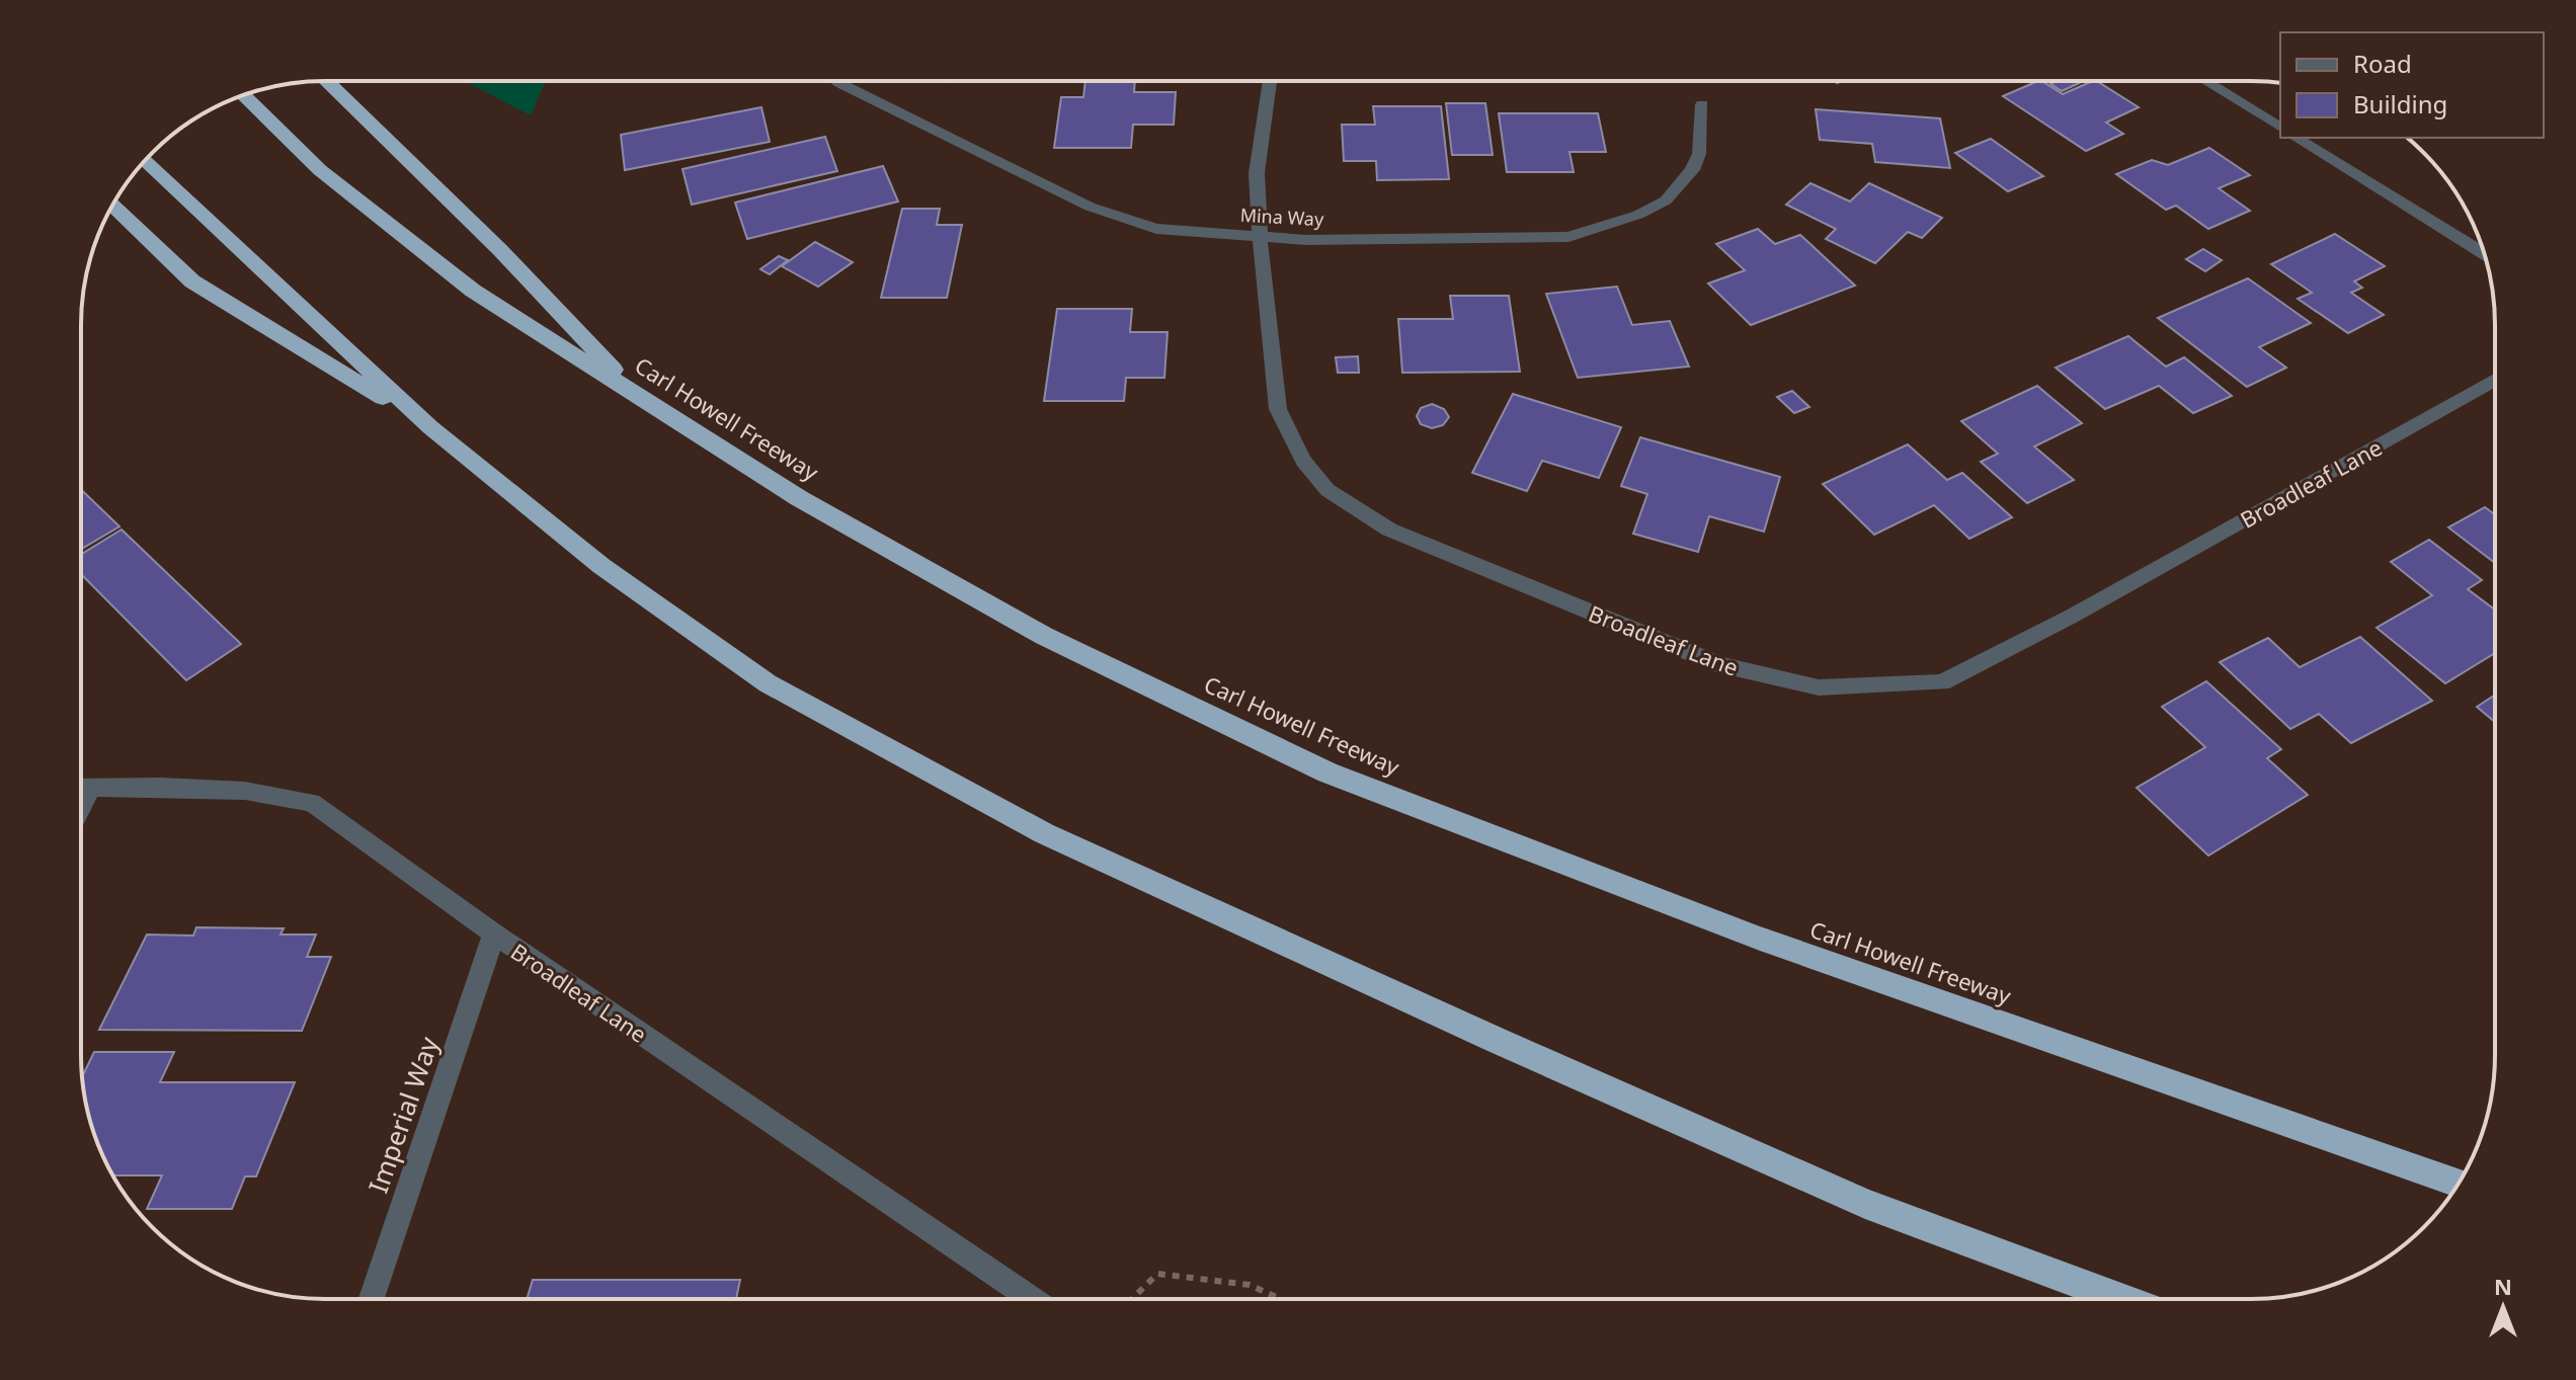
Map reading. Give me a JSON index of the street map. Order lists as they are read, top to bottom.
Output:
{
  "streets": {
    "highway": ["Carl Howell Freeway"],
    "street": ["Mina Way", "Broadleaf Lane", "Imperial Way"]
  },
  "crossings": [
    ["Mina Way", "Broadleaf Lane"],
    ["Broadleaf Lane", "Imperial Way"]
  ],
  "legend": ["Road", "Building"],
  "north": "top"
}
